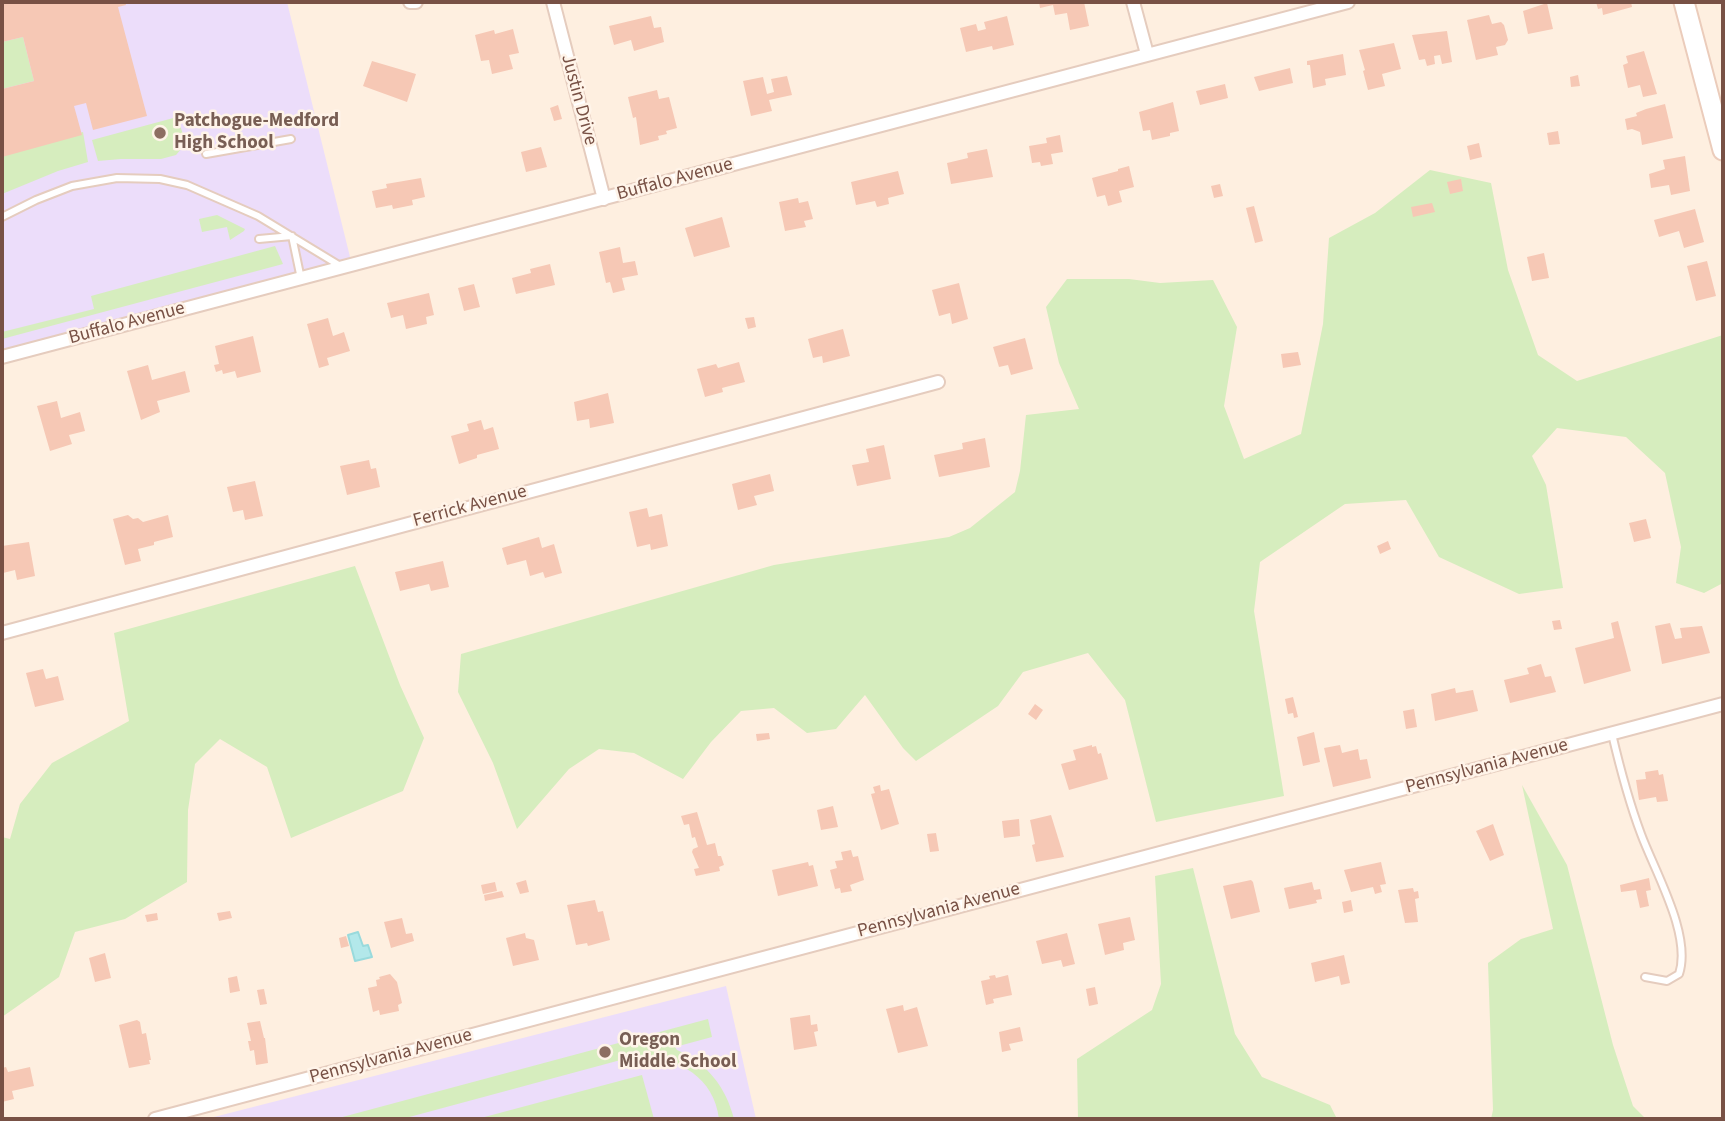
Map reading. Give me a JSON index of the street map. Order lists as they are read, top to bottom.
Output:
{
  "streets": {
    "street": [
      "Justin Drive",
      "Buffalo Avenue",
      "Ferrick Avenue",
      "Pennsylvania Avenue"
    ]
  },
  "crossings": [
    ["Justin Drive", "Buffalo Avenue"]
  ],
  "places": ["Patchogue-Medford High School", "Oregon Middle School"]
}
